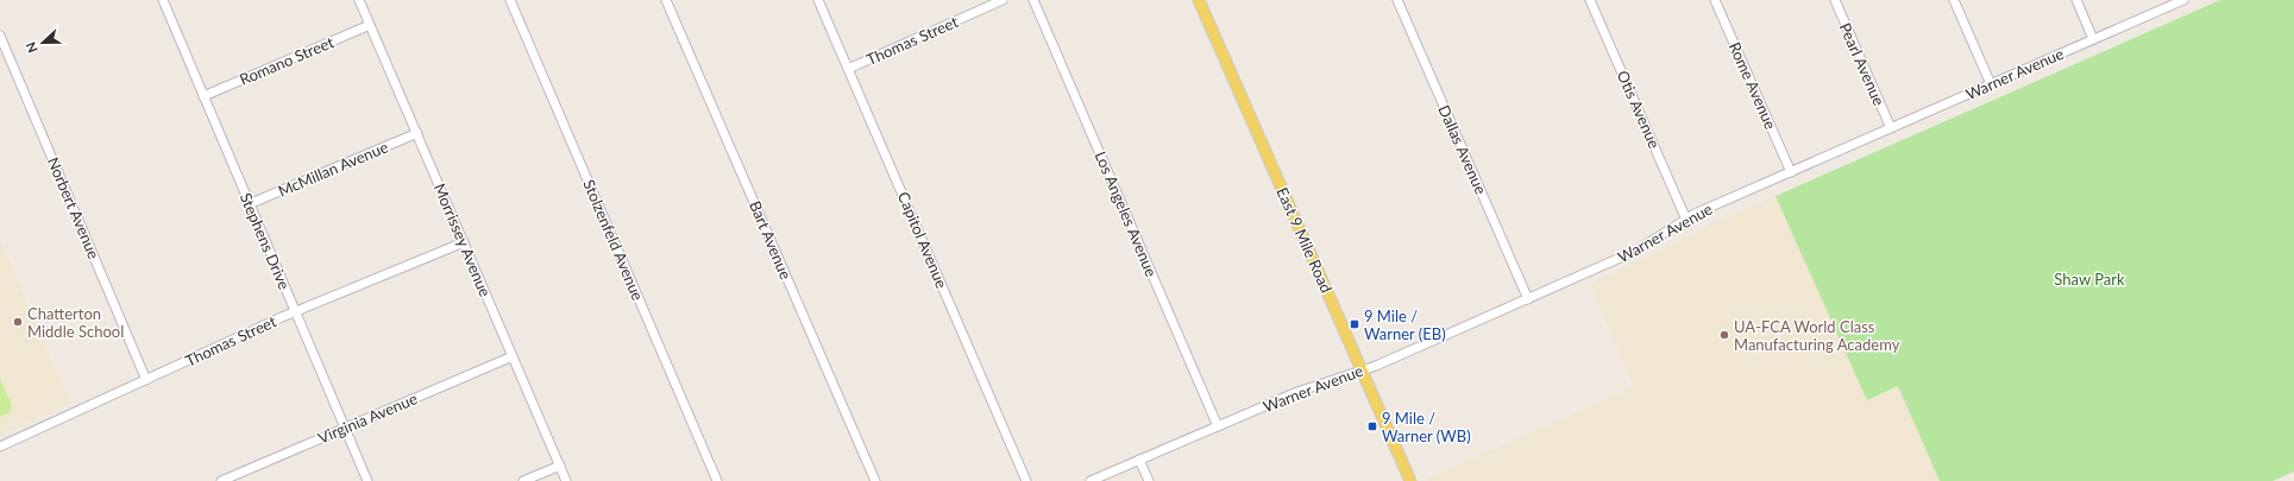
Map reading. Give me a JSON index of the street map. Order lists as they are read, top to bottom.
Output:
{
  "streets": {
    "main road": ["East 9 Mile Road"],
    "street": [
      "Thomas Street",
      "Romano Street",
      "Pearl Avenue",
      "Warner Avenue",
      "Rome Avenue",
      "Otis Avenue",
      "Dallas Avenue",
      "McMillan Avenue",
      "Norbert Avenue",
      "Los Angeles Avenue",
      "Morrissey Avenue",
      "Stolzenfeld Avenue",
      "Bart Avenue",
      "Capitol Avenue",
      "Stephens Drive",
      "Virginia Avenue"
    ]
  },
  "crossings": [
    ["Thomas Street", "Norbert Avenue"],
    ["Thomas Street", "Morrissey Avenue"],
    ["Thomas Street", "Capitol Avenue"],
    ["Thomas Street", "Stephens Drive"],
    ["Romano Street", "Morrissey Avenue"],
    ["Romano Street", "Stephens Drive"],
    ["Pearl Avenue", "Warner Avenue"],
    ["Warner Avenue", "Rome Avenue"],
    ["Warner Avenue", "Otis Avenue"],
    ["Warner Avenue", "Dallas Avenue"],
    ["Warner Avenue", "Los Angeles Avenue"],
    ["Warner Avenue", "East 9 Mile Road"],
    ["McMillan Avenue", "Morrissey Avenue"],
    ["McMillan Avenue", "Stephens Drive"],
    ["Morrissey Avenue", "Virginia Avenue"],
    ["Stephens Drive", "Virginia Avenue"]
  ],
  "parks": ["Shaw Park"],
  "places": {
    "other": ["Chatterton Middle School", "UA-FCA World Class Manufacturing Academy"],
    "transit": ["9 Mile / Warner (EB)", "9 Mile / Warner (WB)"]
  },
  "north": "left"
}
